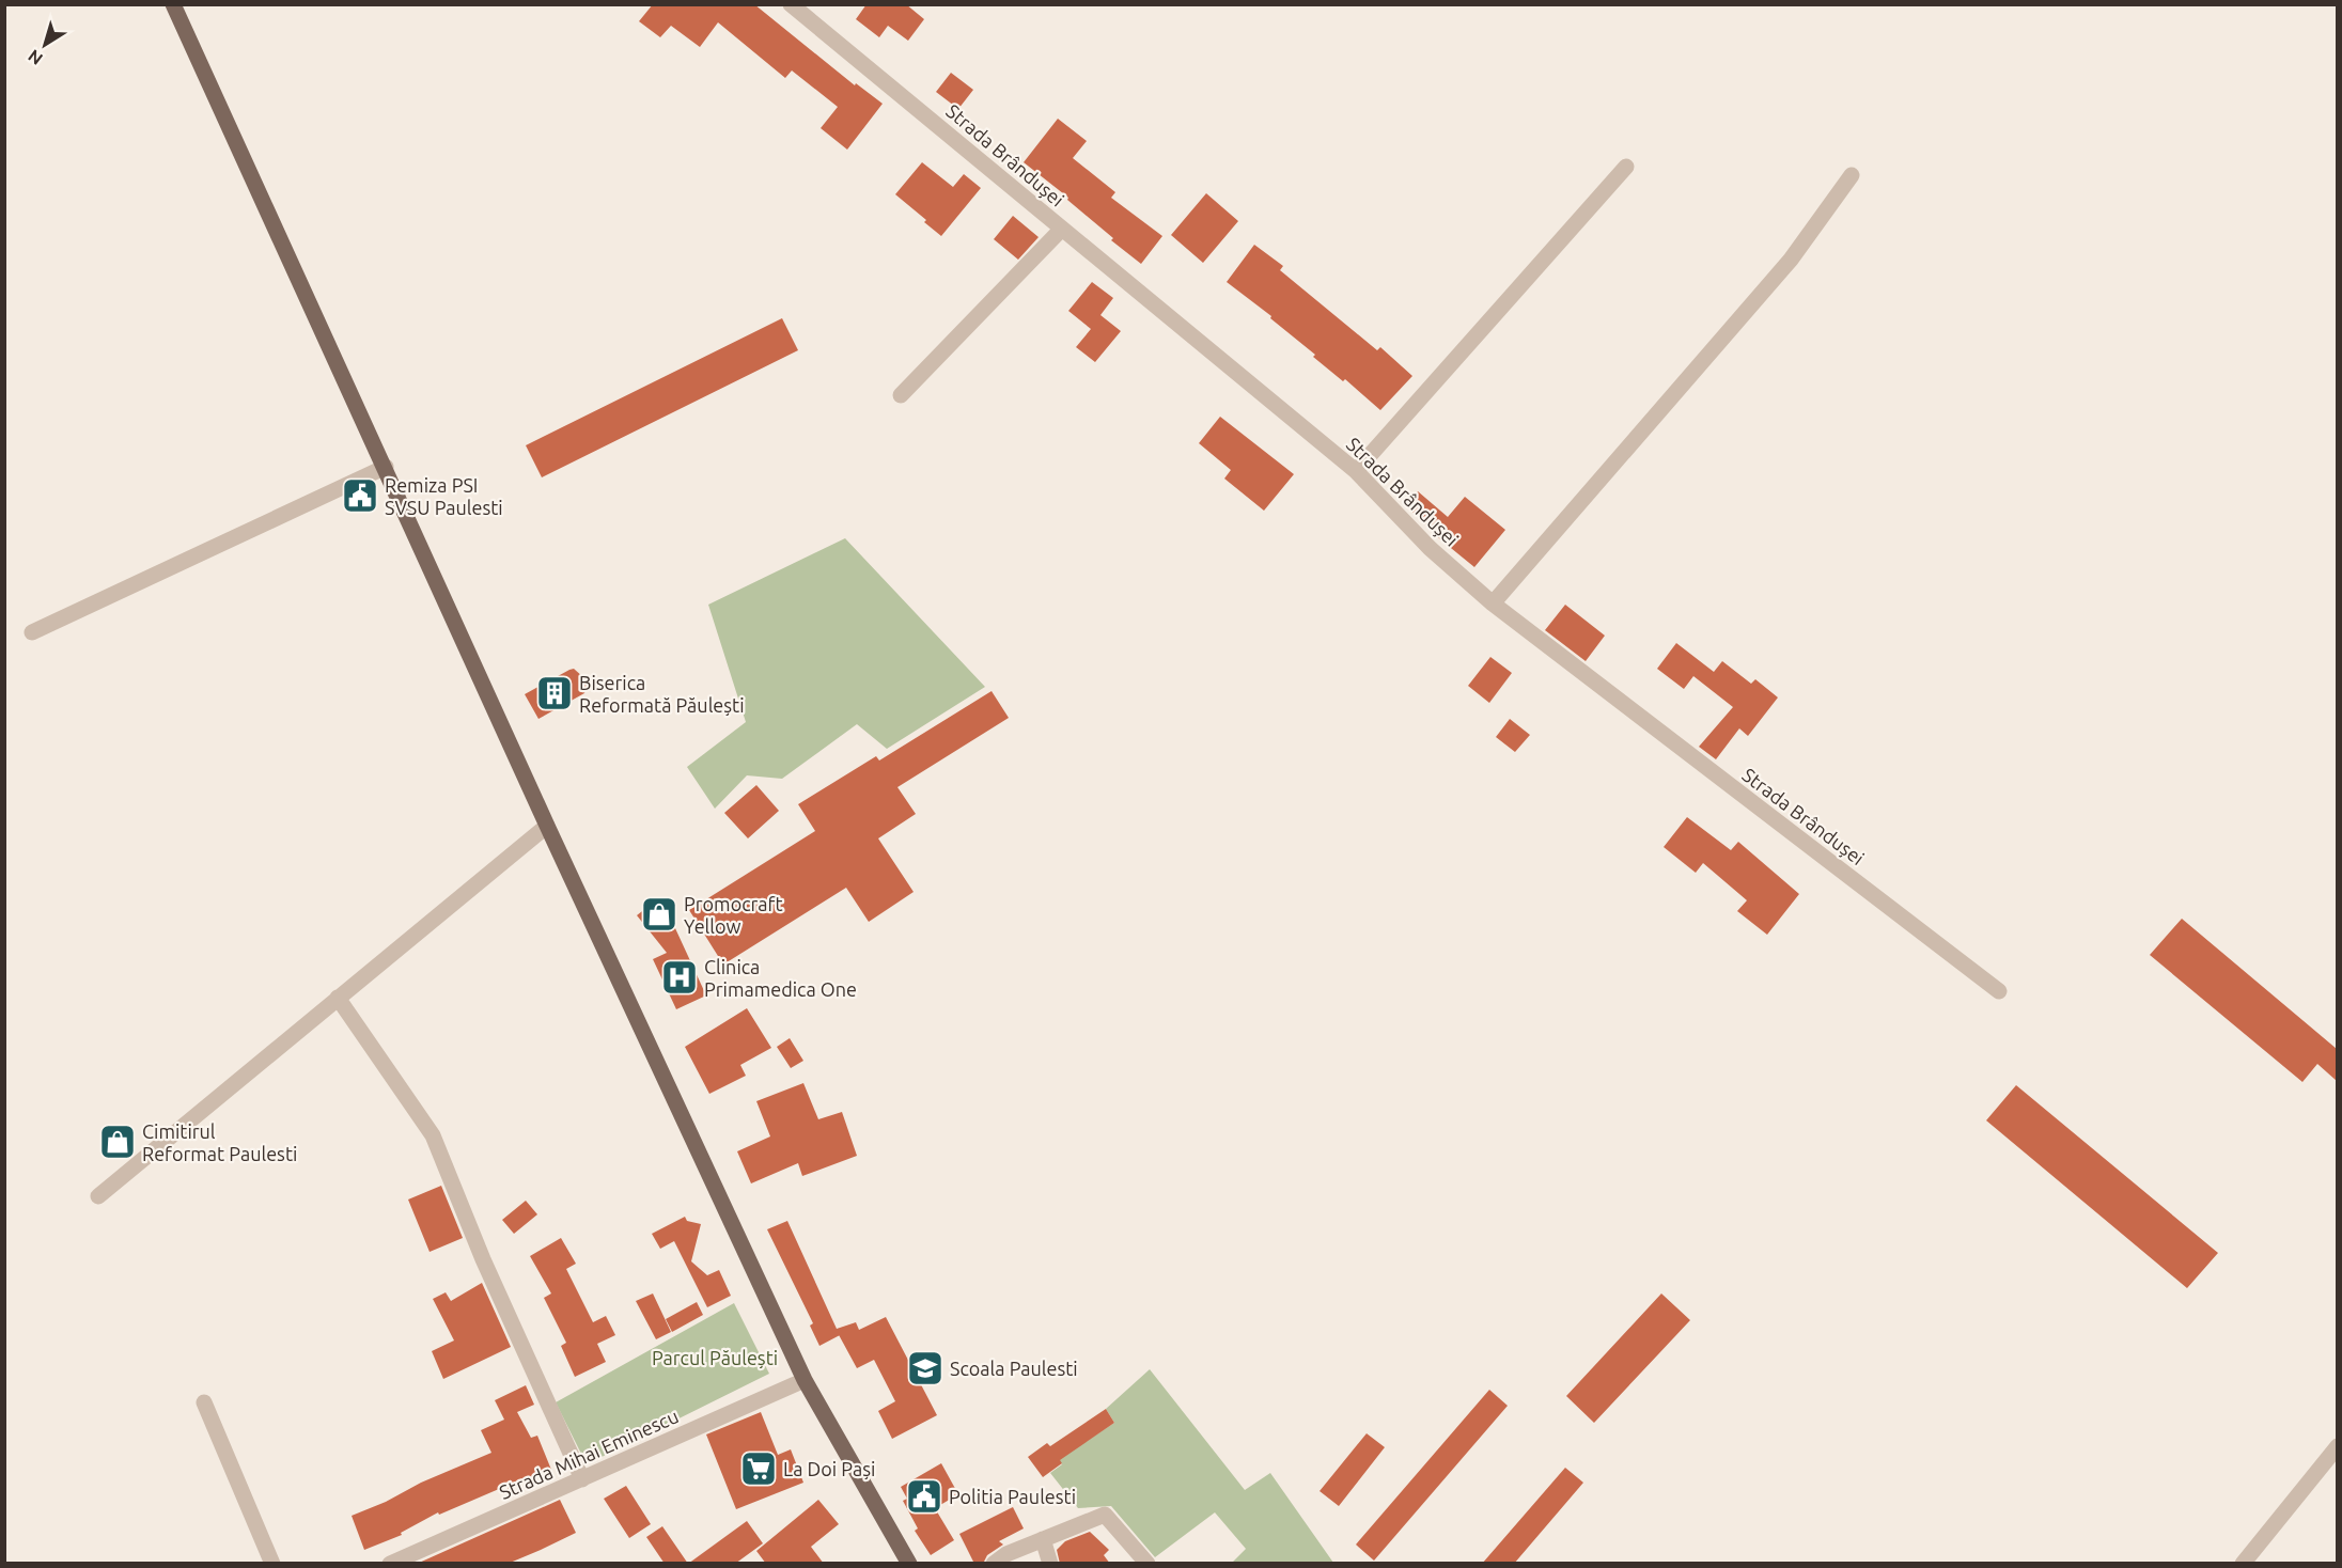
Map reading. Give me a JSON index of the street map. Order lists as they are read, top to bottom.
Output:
{
  "streets": {
    "street": ["Strada Brândușei", "Strada Mihai Eminescu"]
  },
  "parks": ["Parcul Păulești"],
  "places": {
    "public building": ["Remiza PSI SVSU Paulesti", "Politia Paulesti"],
    "building": ["Biserica Reformată Păulești"],
    "shop": ["Promocraft Yellow", "Cimitirul Reformat Paulesti"],
    "hospital": ["Clinica Primamedica One"],
    "school or university": ["Scoala Paulesti"],
    "supermarket": ["La Doi Pași"]
  },
  "north": "bottom left"
}
